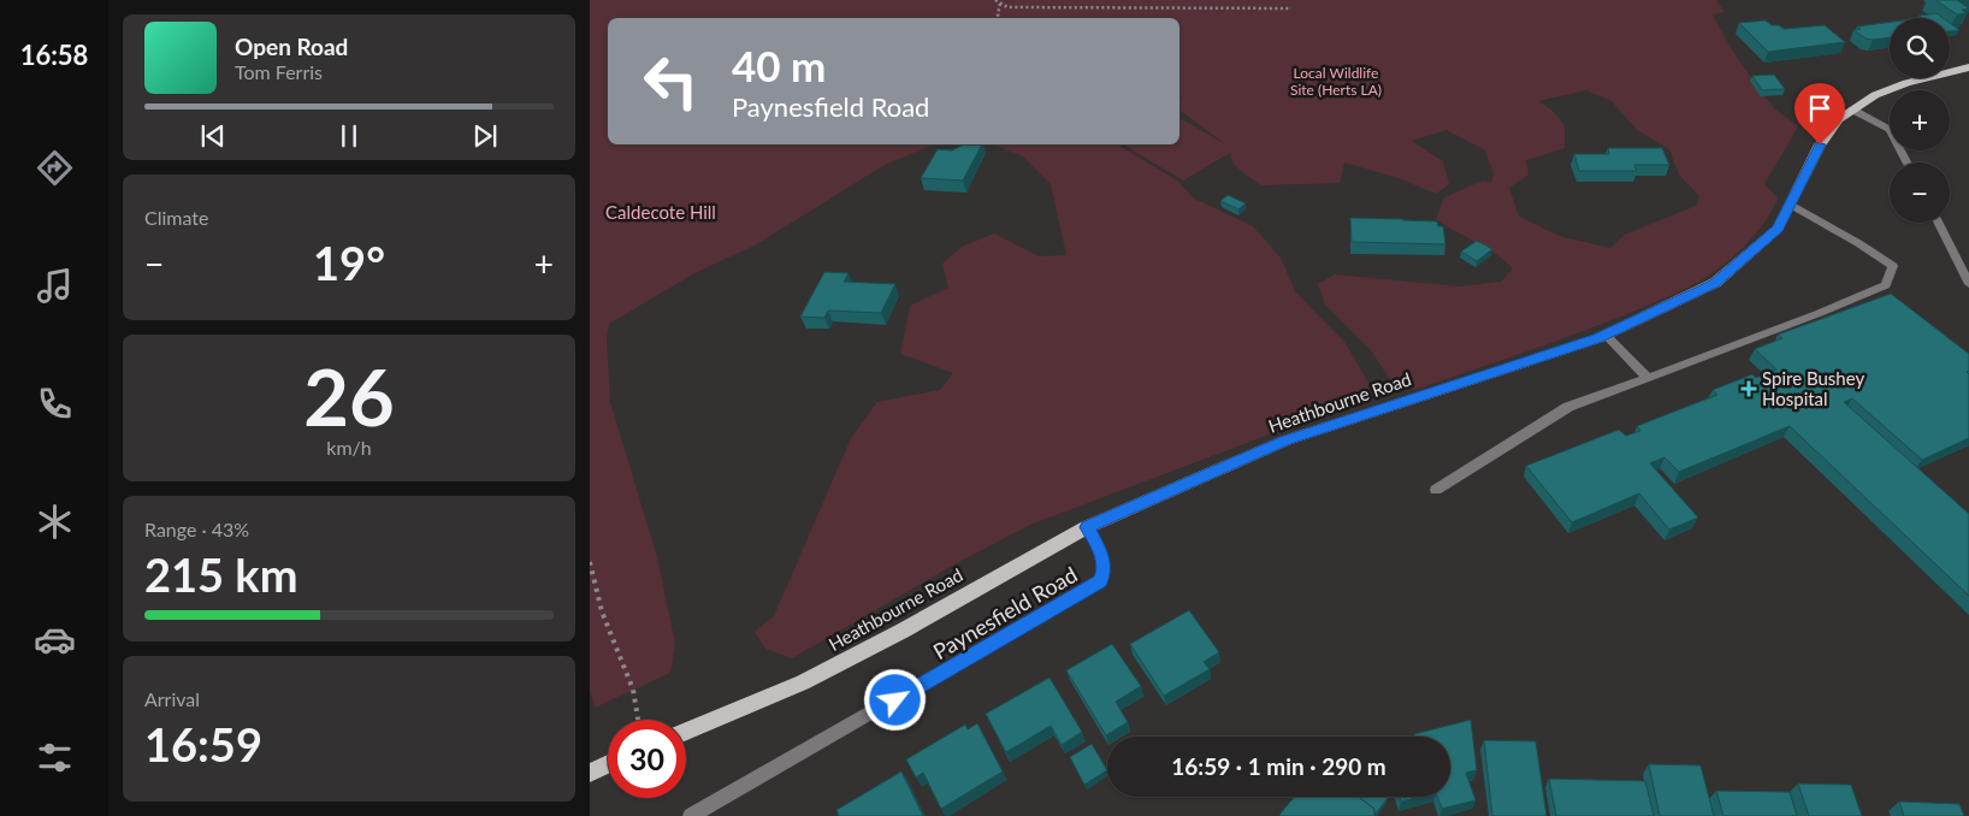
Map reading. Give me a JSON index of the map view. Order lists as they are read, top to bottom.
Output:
{
  "streets": {
    "main road": ["Heathbourne Road"],
    "street": ["Paynesfield Road"]
  },
  "crossings": [
    ["Heathbourne Road", "Paynesfield Road"]
  ],
  "parks": ["Local Wildlife Site (Herts LA)", "Caldecote Hill"],
  "places": {
    "health": ["Spire Bushey Hospital"]
  },
  "page": {
    "tabs": "16:58",
    "map_buttons": ["+", "−"],
    "turn": ["40 m", "Paynesfield Road"],
    "song": ["Open Road", "Tom Ferris"],
    "tile": [
      "Climate",
      ["26", "km/h"],
      ["Range · 43%", "215 km"],
      ["Arrival", "16:59"]
    ],
    "heat": ["−", "19°", "+"],
    "limit": "30",
    "trip": "16:59 · 1 min · 290 m"
  }
}
